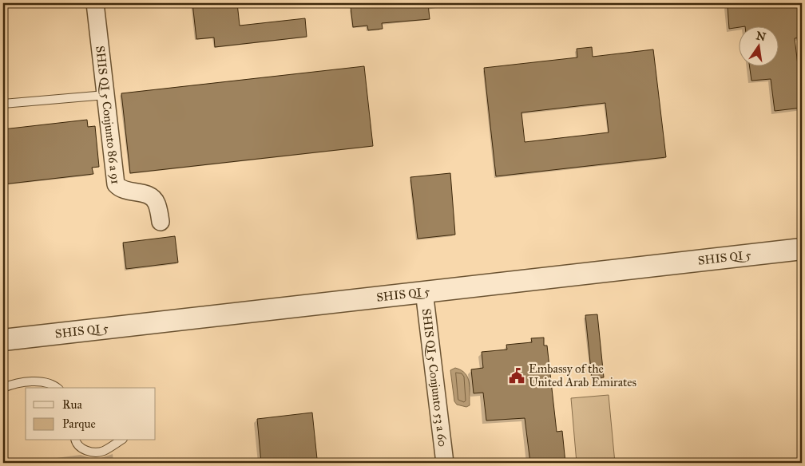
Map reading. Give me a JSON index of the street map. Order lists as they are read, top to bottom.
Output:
{
  "streets": {
    "street": ["SHIS QI 5 Conjunto 86 a 91", "SHIS QI 5", "SHIS QI 5 Conjunto 53 a 60"]
  },
  "crossings": [
    ["SHIS QI 5", "SHIS QI 5 Conjunto 53 a 60"]
  ],
  "places": {
    "public building": ["Embassy of the United Arab Emirates"]
  },
  "legend": ["Rua", "Parque"],
  "north": "top"
}
